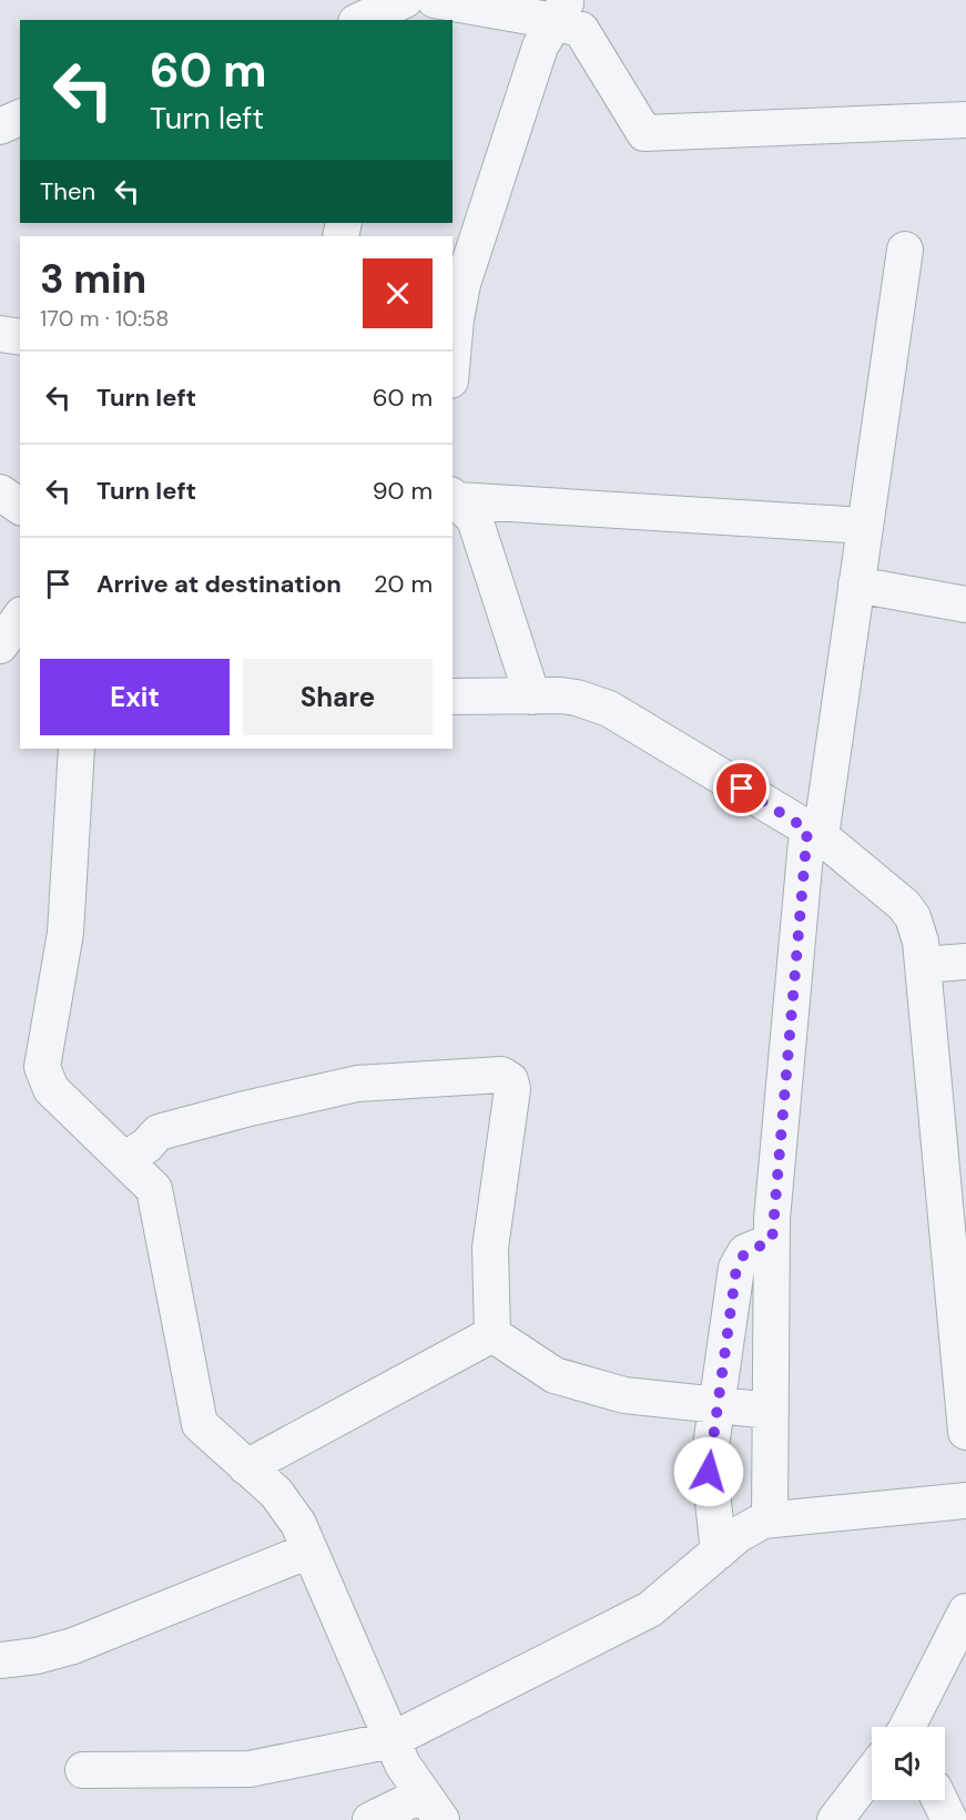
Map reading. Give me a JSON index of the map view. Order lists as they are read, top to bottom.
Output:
{
  "page": {
    "turn": ["60 m", "Turn left"],
    "then": "Then",
    "heading": ["3 min", "170 m · 10:58"],
    "list": [
      {
        "name": "Turn left",
        "value": "60 m"
      },
      {
        "name": "Turn left",
        "value": "90 m"
      },
      {
        "name": "Arrive at destination",
        "value": "20 m"
      }
    ],
    "buttons": ["Exit", "Share"]
  }
}
